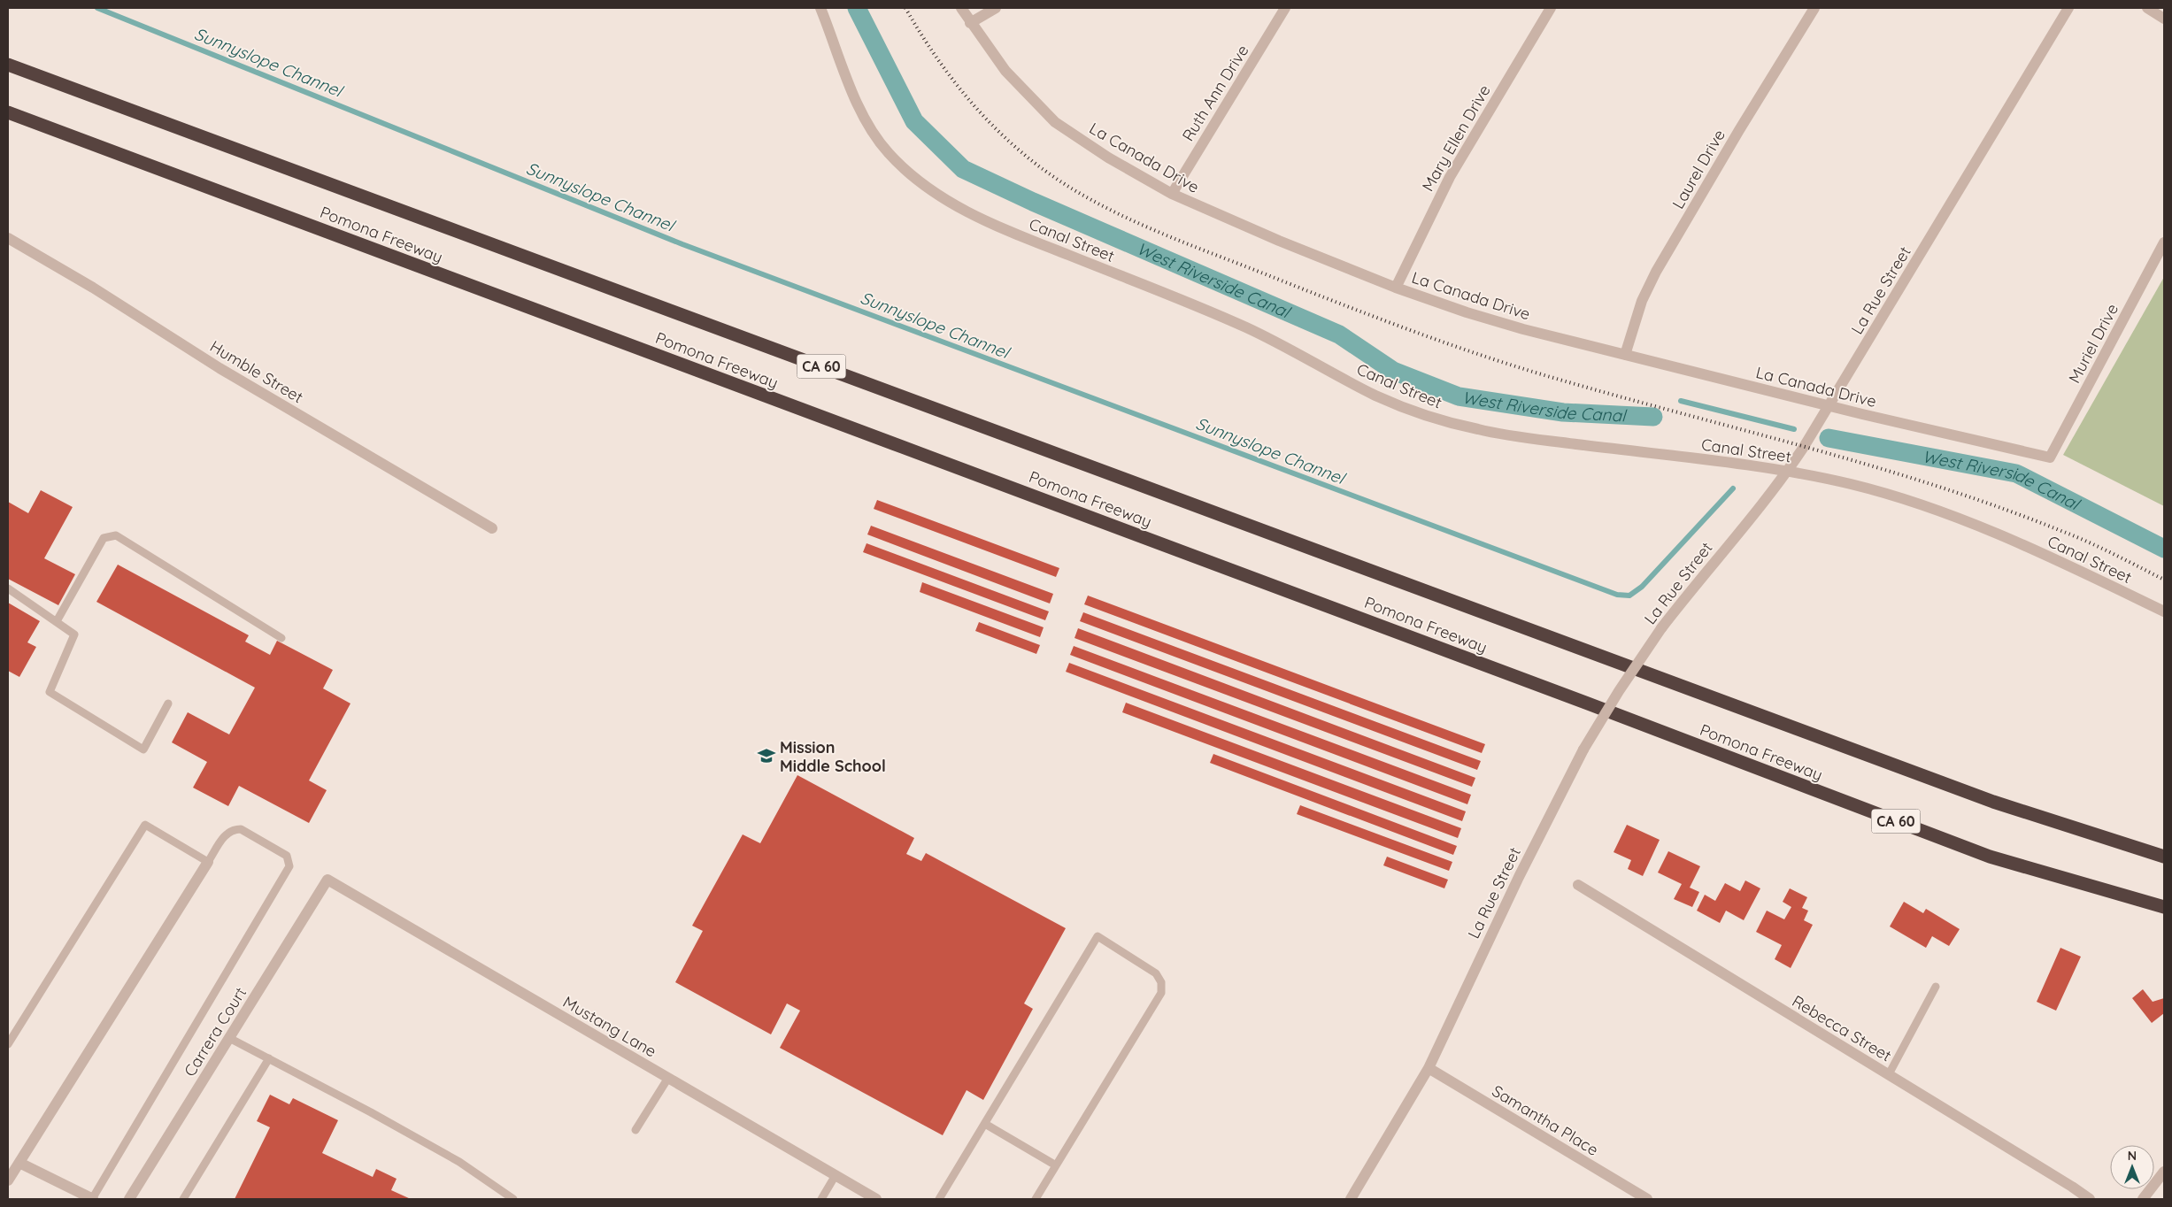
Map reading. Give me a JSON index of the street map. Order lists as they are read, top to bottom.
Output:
{
  "streets": {
    "highway": ["Pomona Freeway", "CA 60"],
    "street": [
      "Ruth Ann Drive",
      "Mary Ellen Drive",
      "La Canada Drive",
      "Laurel Drive",
      "Canal Street",
      "La Rue Street",
      "Muriel Drive",
      "Humble Street",
      "Mustang Lane",
      "Rebecca Street",
      "Carrera Court",
      "Samantha Place"
    ]
  },
  "crossings": [
    ["Ruth Ann Drive", "La Canada Drive"],
    ["Mary Ellen Drive", "La Canada Drive"],
    ["La Canada Drive", "Laurel Drive"],
    ["La Canada Drive", "La Rue Street"],
    ["La Canada Drive", "Muriel Drive"],
    ["Canal Street", "La Rue Street"],
    ["La Rue Street", "Samantha Place"],
    ["Mustang Lane", "Carrera Court"]
  ],
  "water": ["Sunnyslope Channel", "West Riverside Canal"],
  "places": {
    "school or university": ["Mission Middle School"]
  },
  "north": "top"
}
